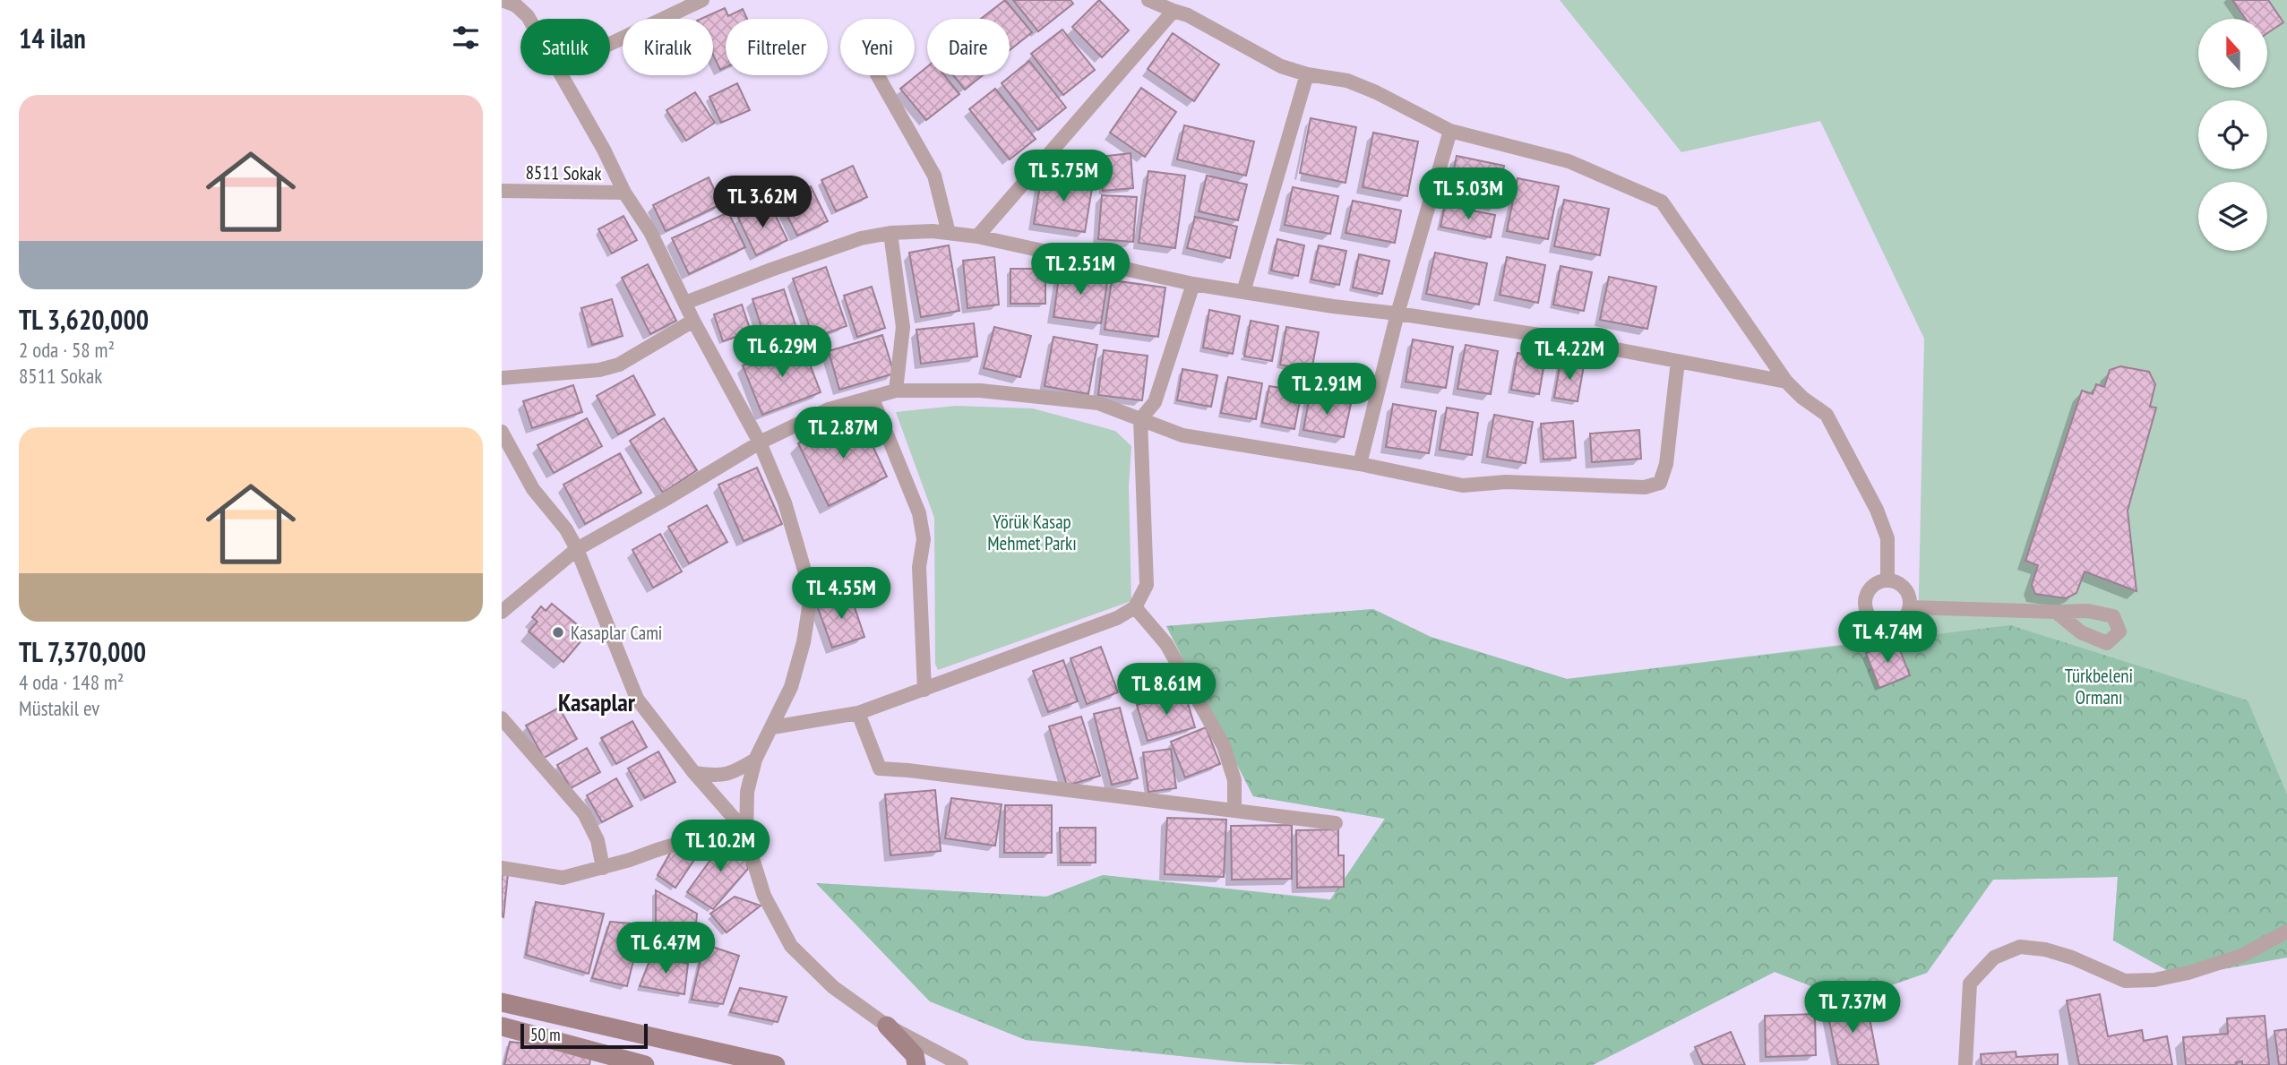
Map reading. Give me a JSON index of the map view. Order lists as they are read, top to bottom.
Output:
{
  "streets": {
    "street": ["8511 Sokak"]
  },
  "districts": ["Kasaplar"],
  "parks": ["Yörük Kasap Mehmet Parkı", "Türkbeleni Ormanı"],
  "places": ["Kasaplar Cami"],
  "scale_bar": "50 m",
  "north": "top",
  "page": {
    "heading": "14 ilan",
    "chip": [
      "Satılık",
      "Kiralık",
      "Filtreler",
      "Yeni",
      "Daire"
    ],
    "list": [
      {
        "name": "TL 3,620,000",
        "note": "2 oda · 58 m² · 8511 Sokak"
      },
      {
        "name": "TL 7,370,000",
        "note": "4 oda · 148 m² · Müstakil ev"
      }
    ],
    "price": [
      "TL 5.75M",
      "TL 5.03M",
      "TL 3.62M",
      "TL 2.51M",
      "TL 6.29M",
      "TL 4.22M",
      "TL 2.91M",
      "TL 2.87M",
      "TL 4.55M",
      "TL 4.74M",
      "TL 8.61M",
      "TL 10.2M",
      "TL 6.47M",
      "TL 7.37M"
    ],
    "scale": "50 m"
  }
}
